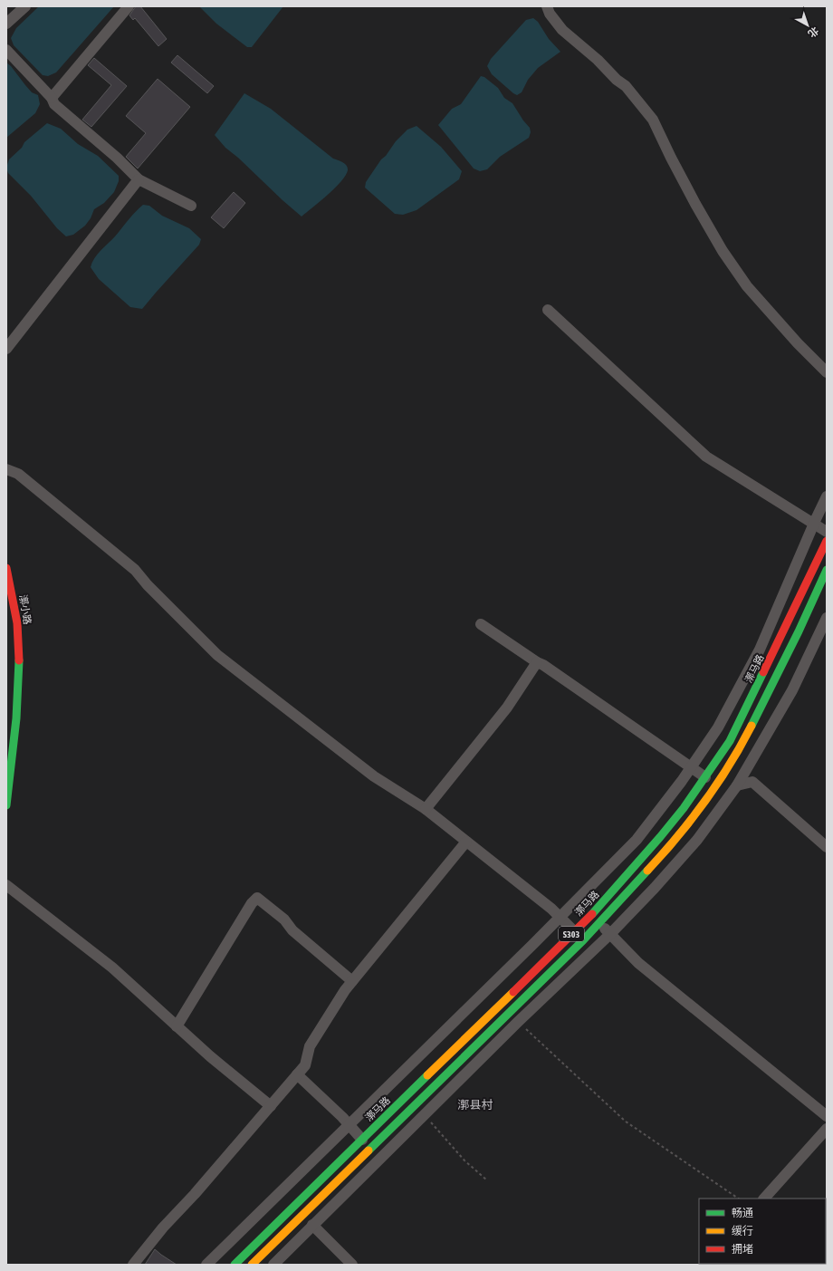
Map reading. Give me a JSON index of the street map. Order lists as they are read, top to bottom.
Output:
{
  "streets": {
    "main road": ["漷小路", "漷马路", "S303"]
  },
  "districts": ["漷县村"],
  "legend": ["畅通", "缓行", "拥堵"],
  "north": "bottom right"
}
